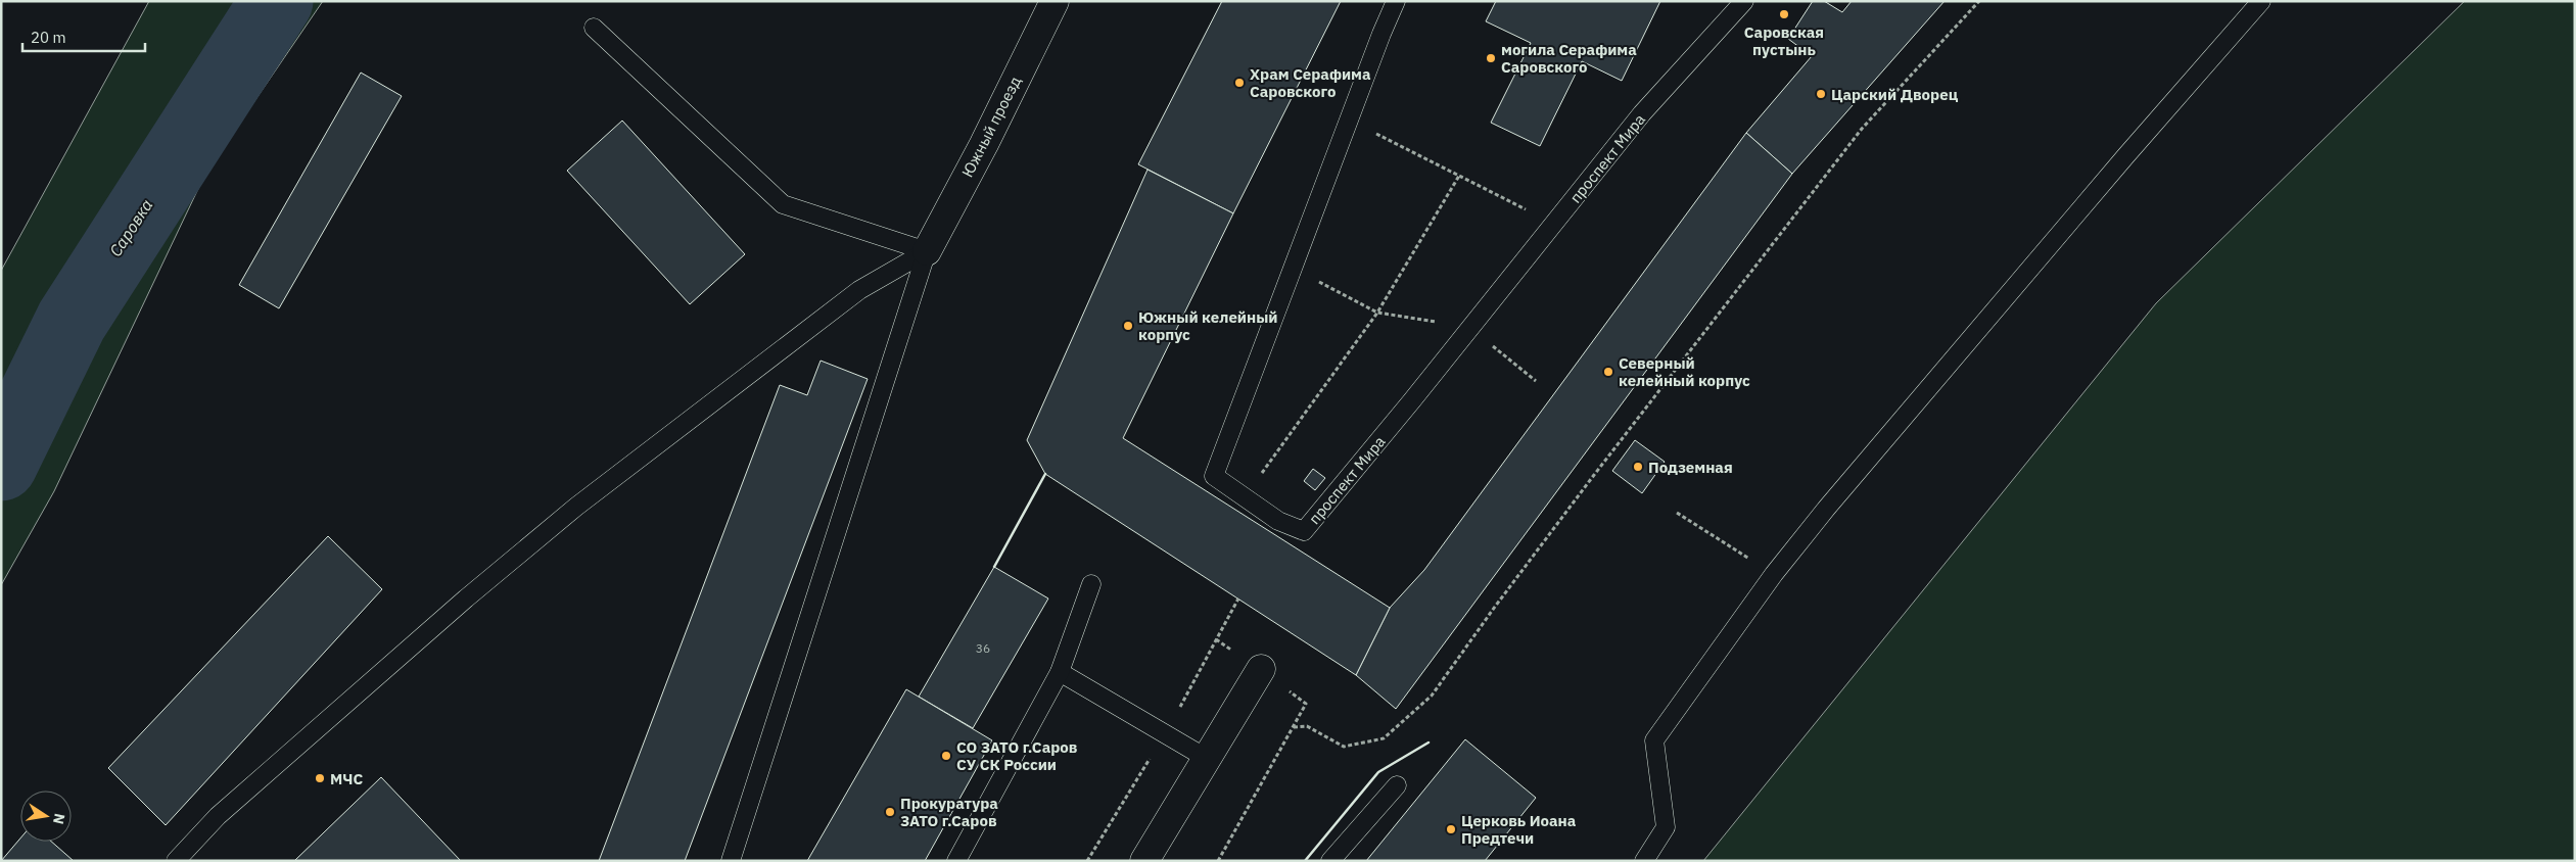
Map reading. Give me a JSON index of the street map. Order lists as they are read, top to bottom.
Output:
{
  "streets": {
    "street": ["Южный проезд"],
    "lane": ["проспект Мира"]
  },
  "water": ["Саровка"],
  "places": [
    "Саровская пустынь",
    "могила Серафима Саровского",
    "Храм Серафима Саровского",
    "Царский Дворец",
    "Южный келейный корпус",
    "Северный келейный корпус",
    "Подземная",
    "СО ЗАТО г.Саров СУ СК России",
    "МЧС",
    "Прокуратура ЗАТО г.Саров",
    "Церковь Иоана Предтечи"
  ],
  "house_numbers": ["36"],
  "scale_bar": "20 m",
  "north": "right"
}
